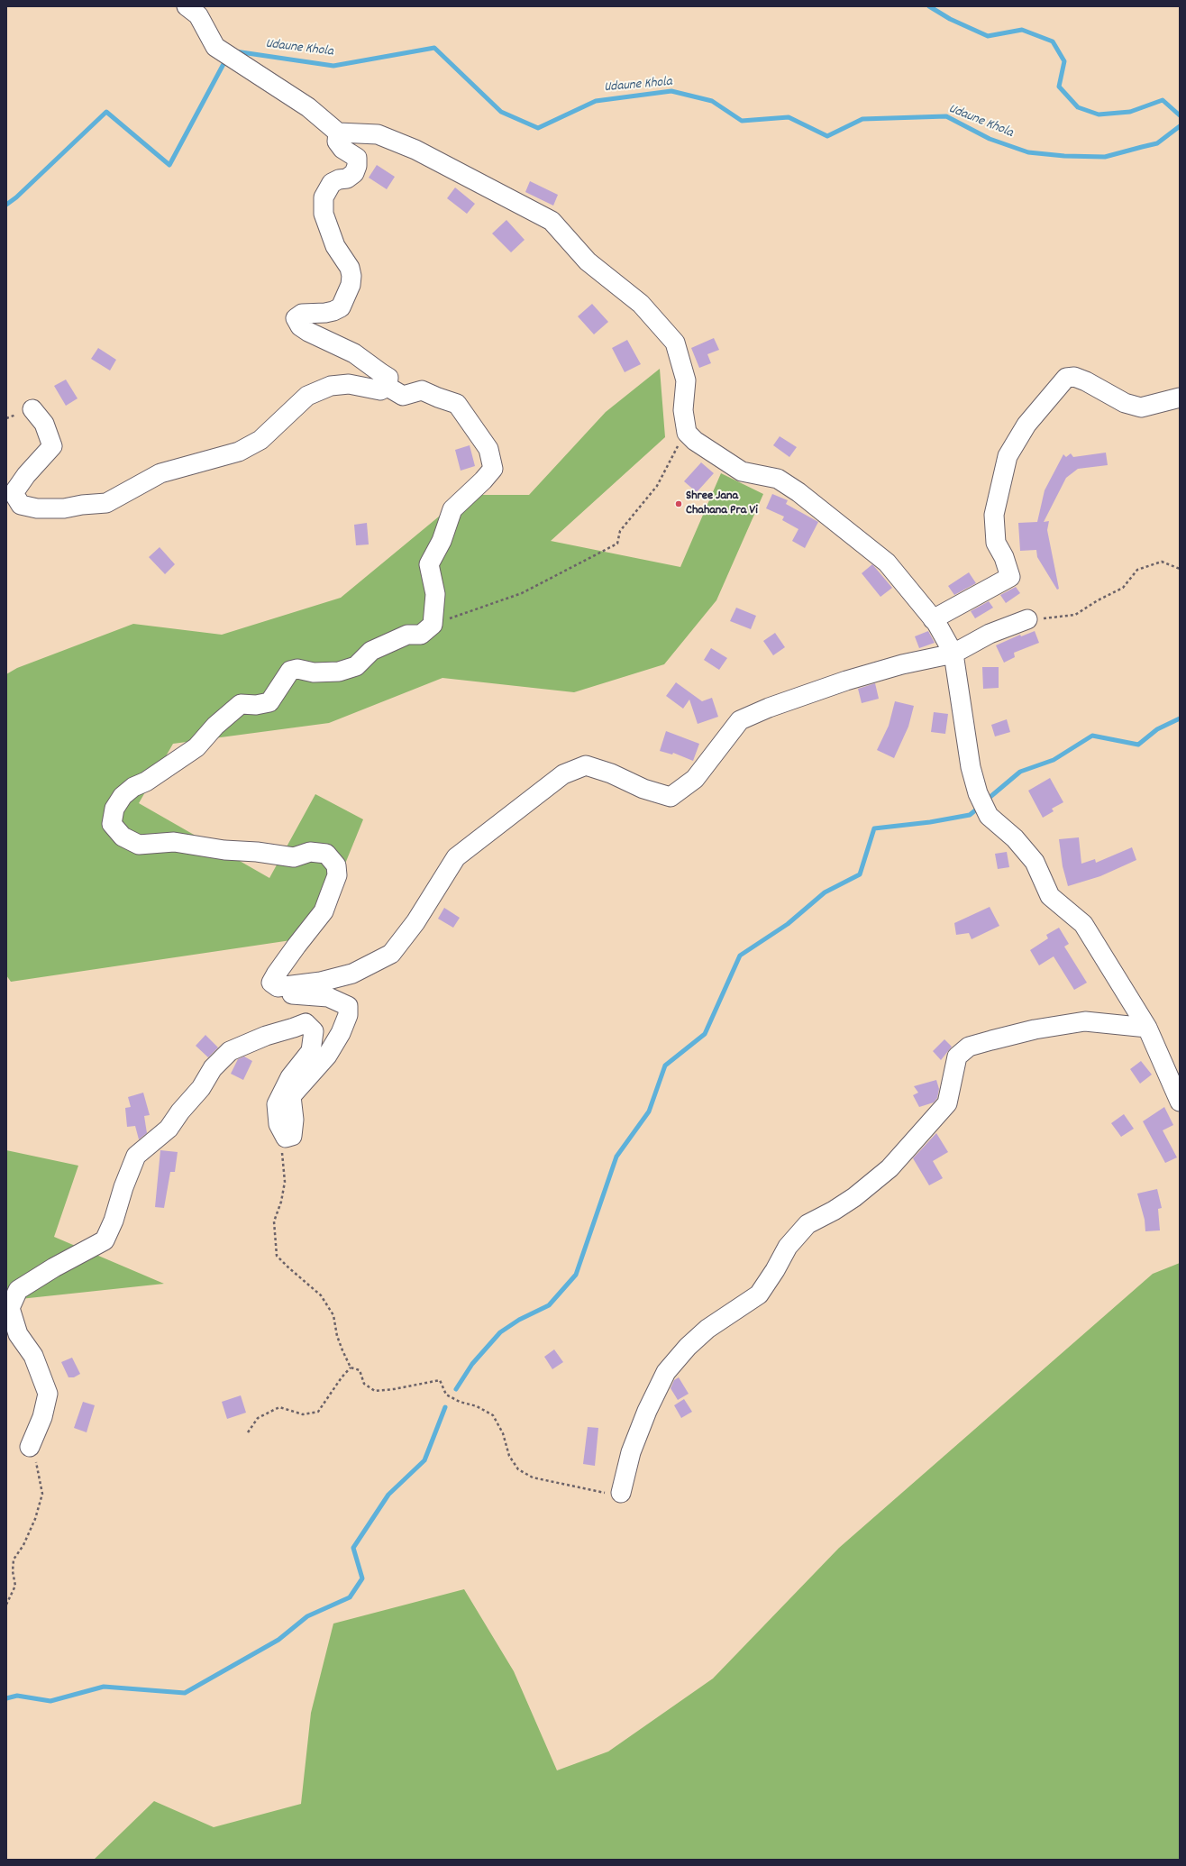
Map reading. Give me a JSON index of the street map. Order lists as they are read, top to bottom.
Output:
{
  "water": ["Udaune Khola"],
  "places": ["Shree Jana Chahana Pra Vi"]
}
